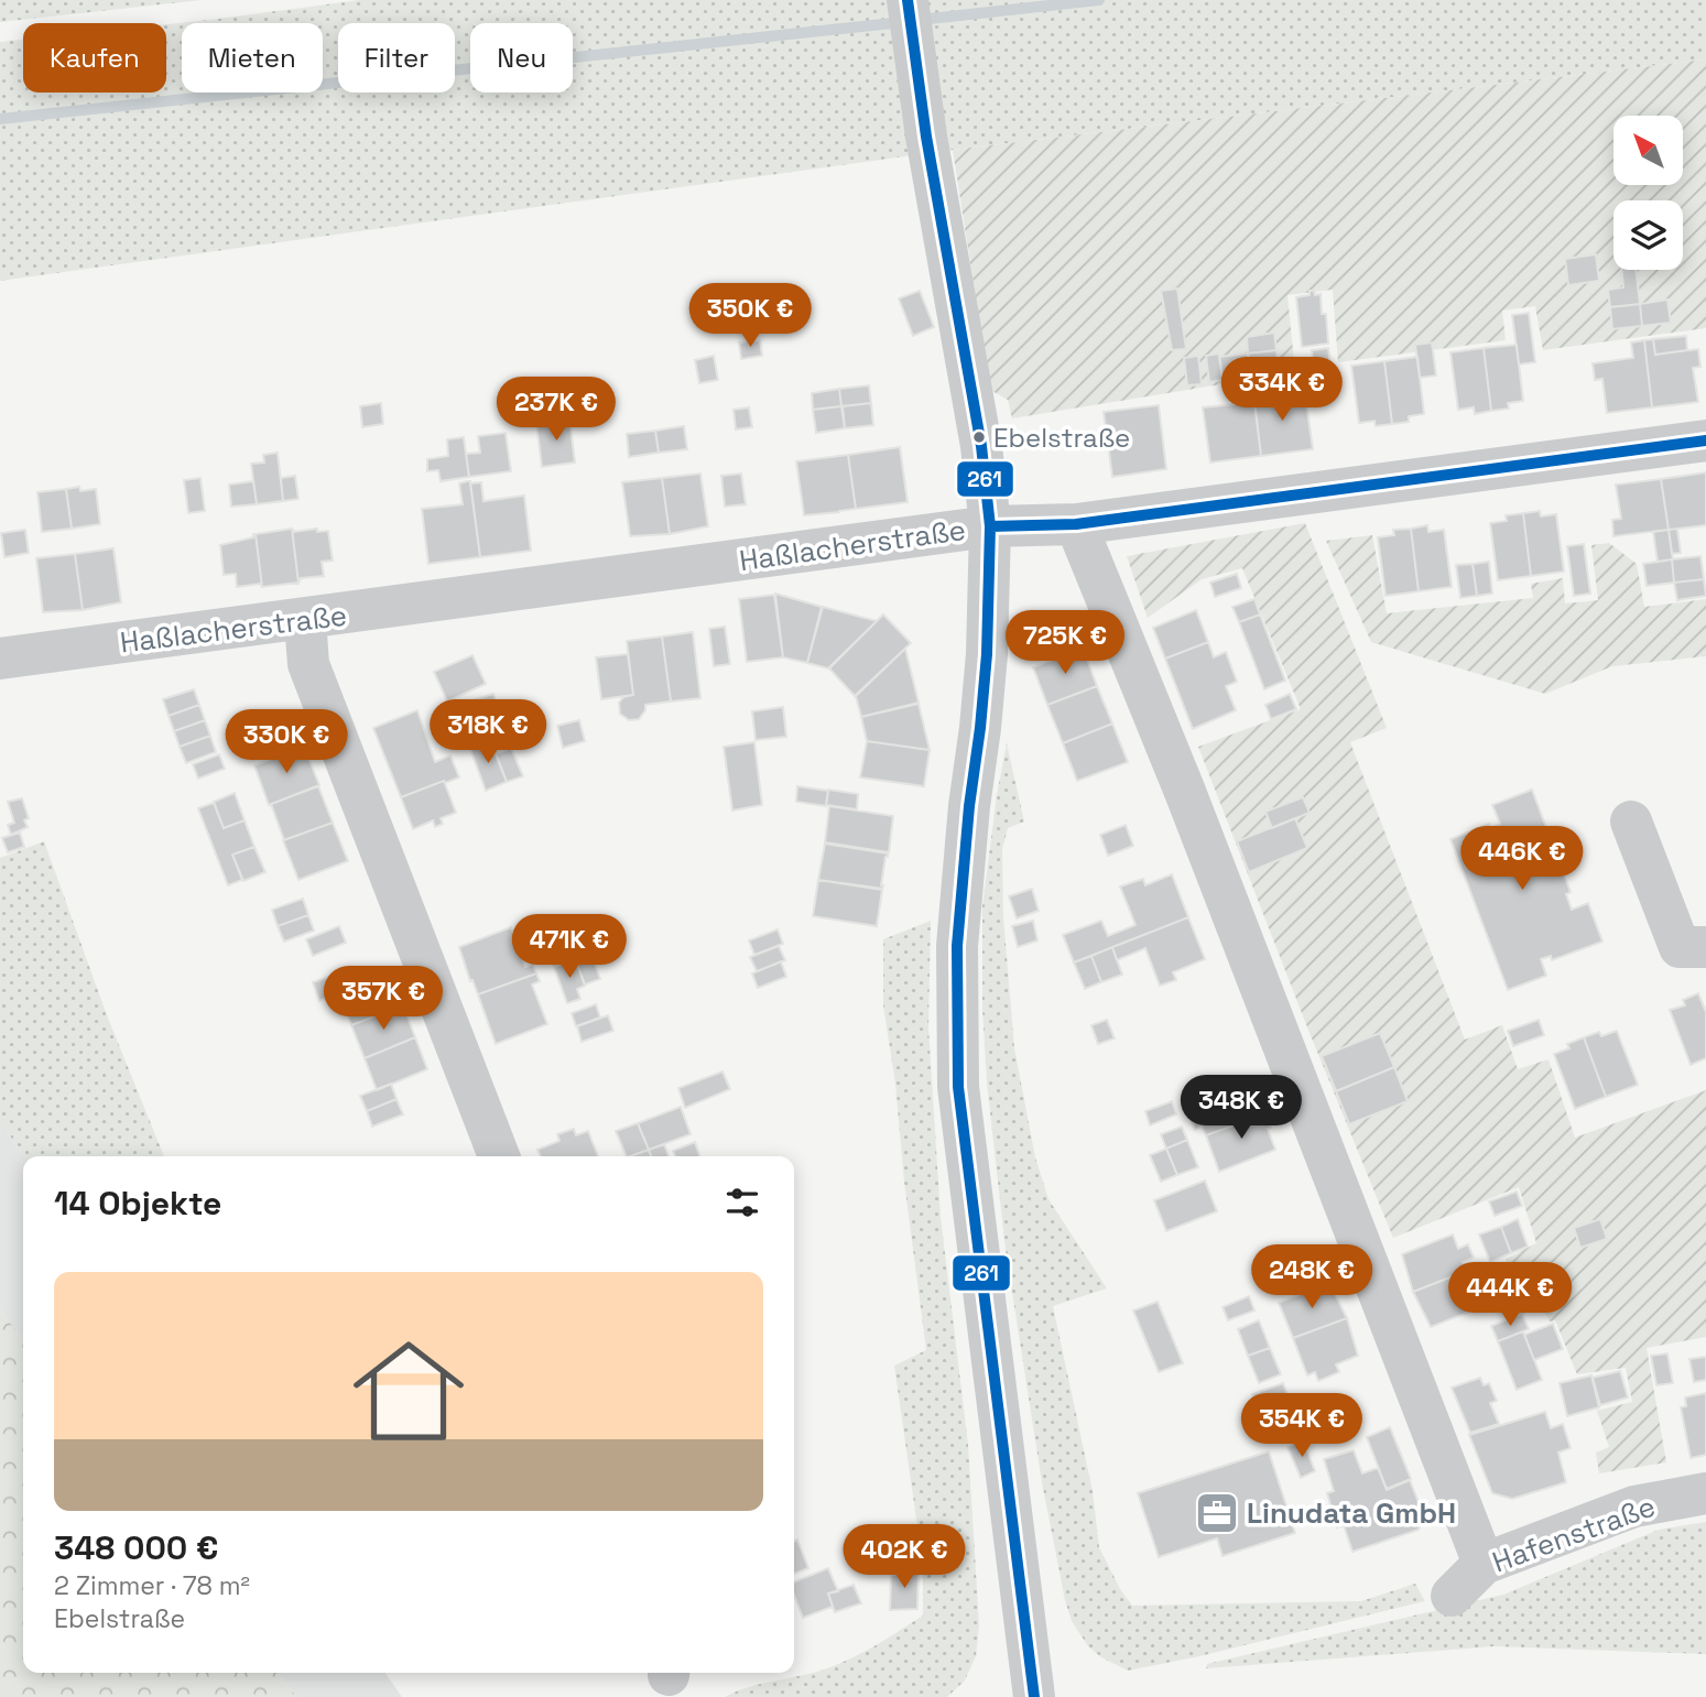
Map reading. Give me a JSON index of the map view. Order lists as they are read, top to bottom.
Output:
{
  "streets": {
    "street": ["Haßlacherstraße", "Hafenstraße"]
  },
  "places": {
    "other": ["Ebelstraße"],
    "office": ["Linudata GmbH"]
  },
  "lines": ["transit line 261"],
  "north": "top left",
  "page": {
    "chip": [
      "Kaufen",
      "Mieten",
      "Filter",
      "Neu"
    ],
    "price": [
      "350K €",
      "334K €",
      "237K €",
      "725K €",
      "318K €",
      "330K €",
      "446K €",
      "471K €",
      "357K €",
      "348K €",
      "248K €",
      "444K €",
      "354K €",
      "402K €"
    ],
    "heading": "14 Objekte",
    "list": [
      {
        "name": "348 000 €",
        "note": "2 Zimmer · 78 m² · Ebelstraße"
      }
    ]
  }
}
